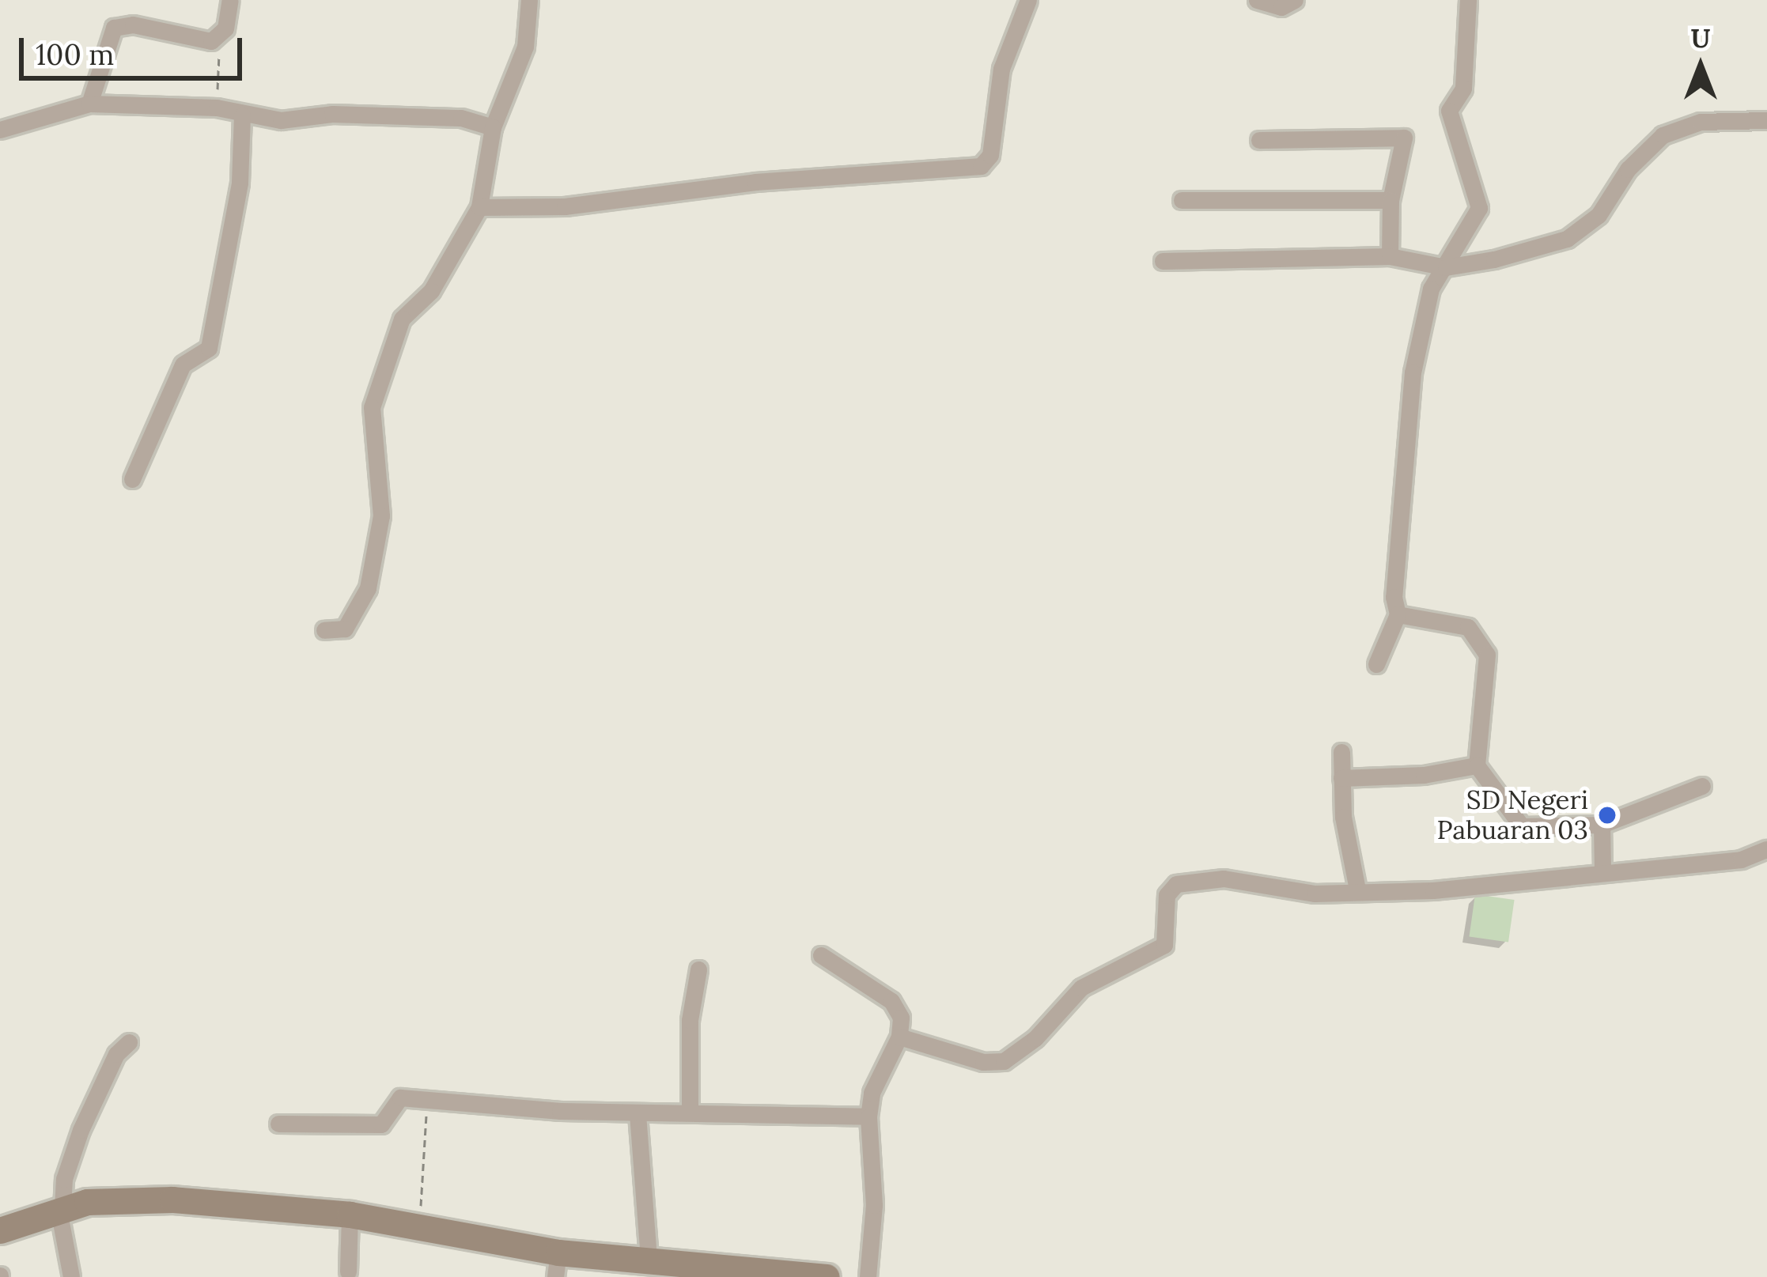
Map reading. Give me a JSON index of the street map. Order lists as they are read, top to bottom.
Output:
{
  "places": ["SD Negeri Pabuaran 03"],
  "scale_bar": "100 m",
  "north": "top"
}
